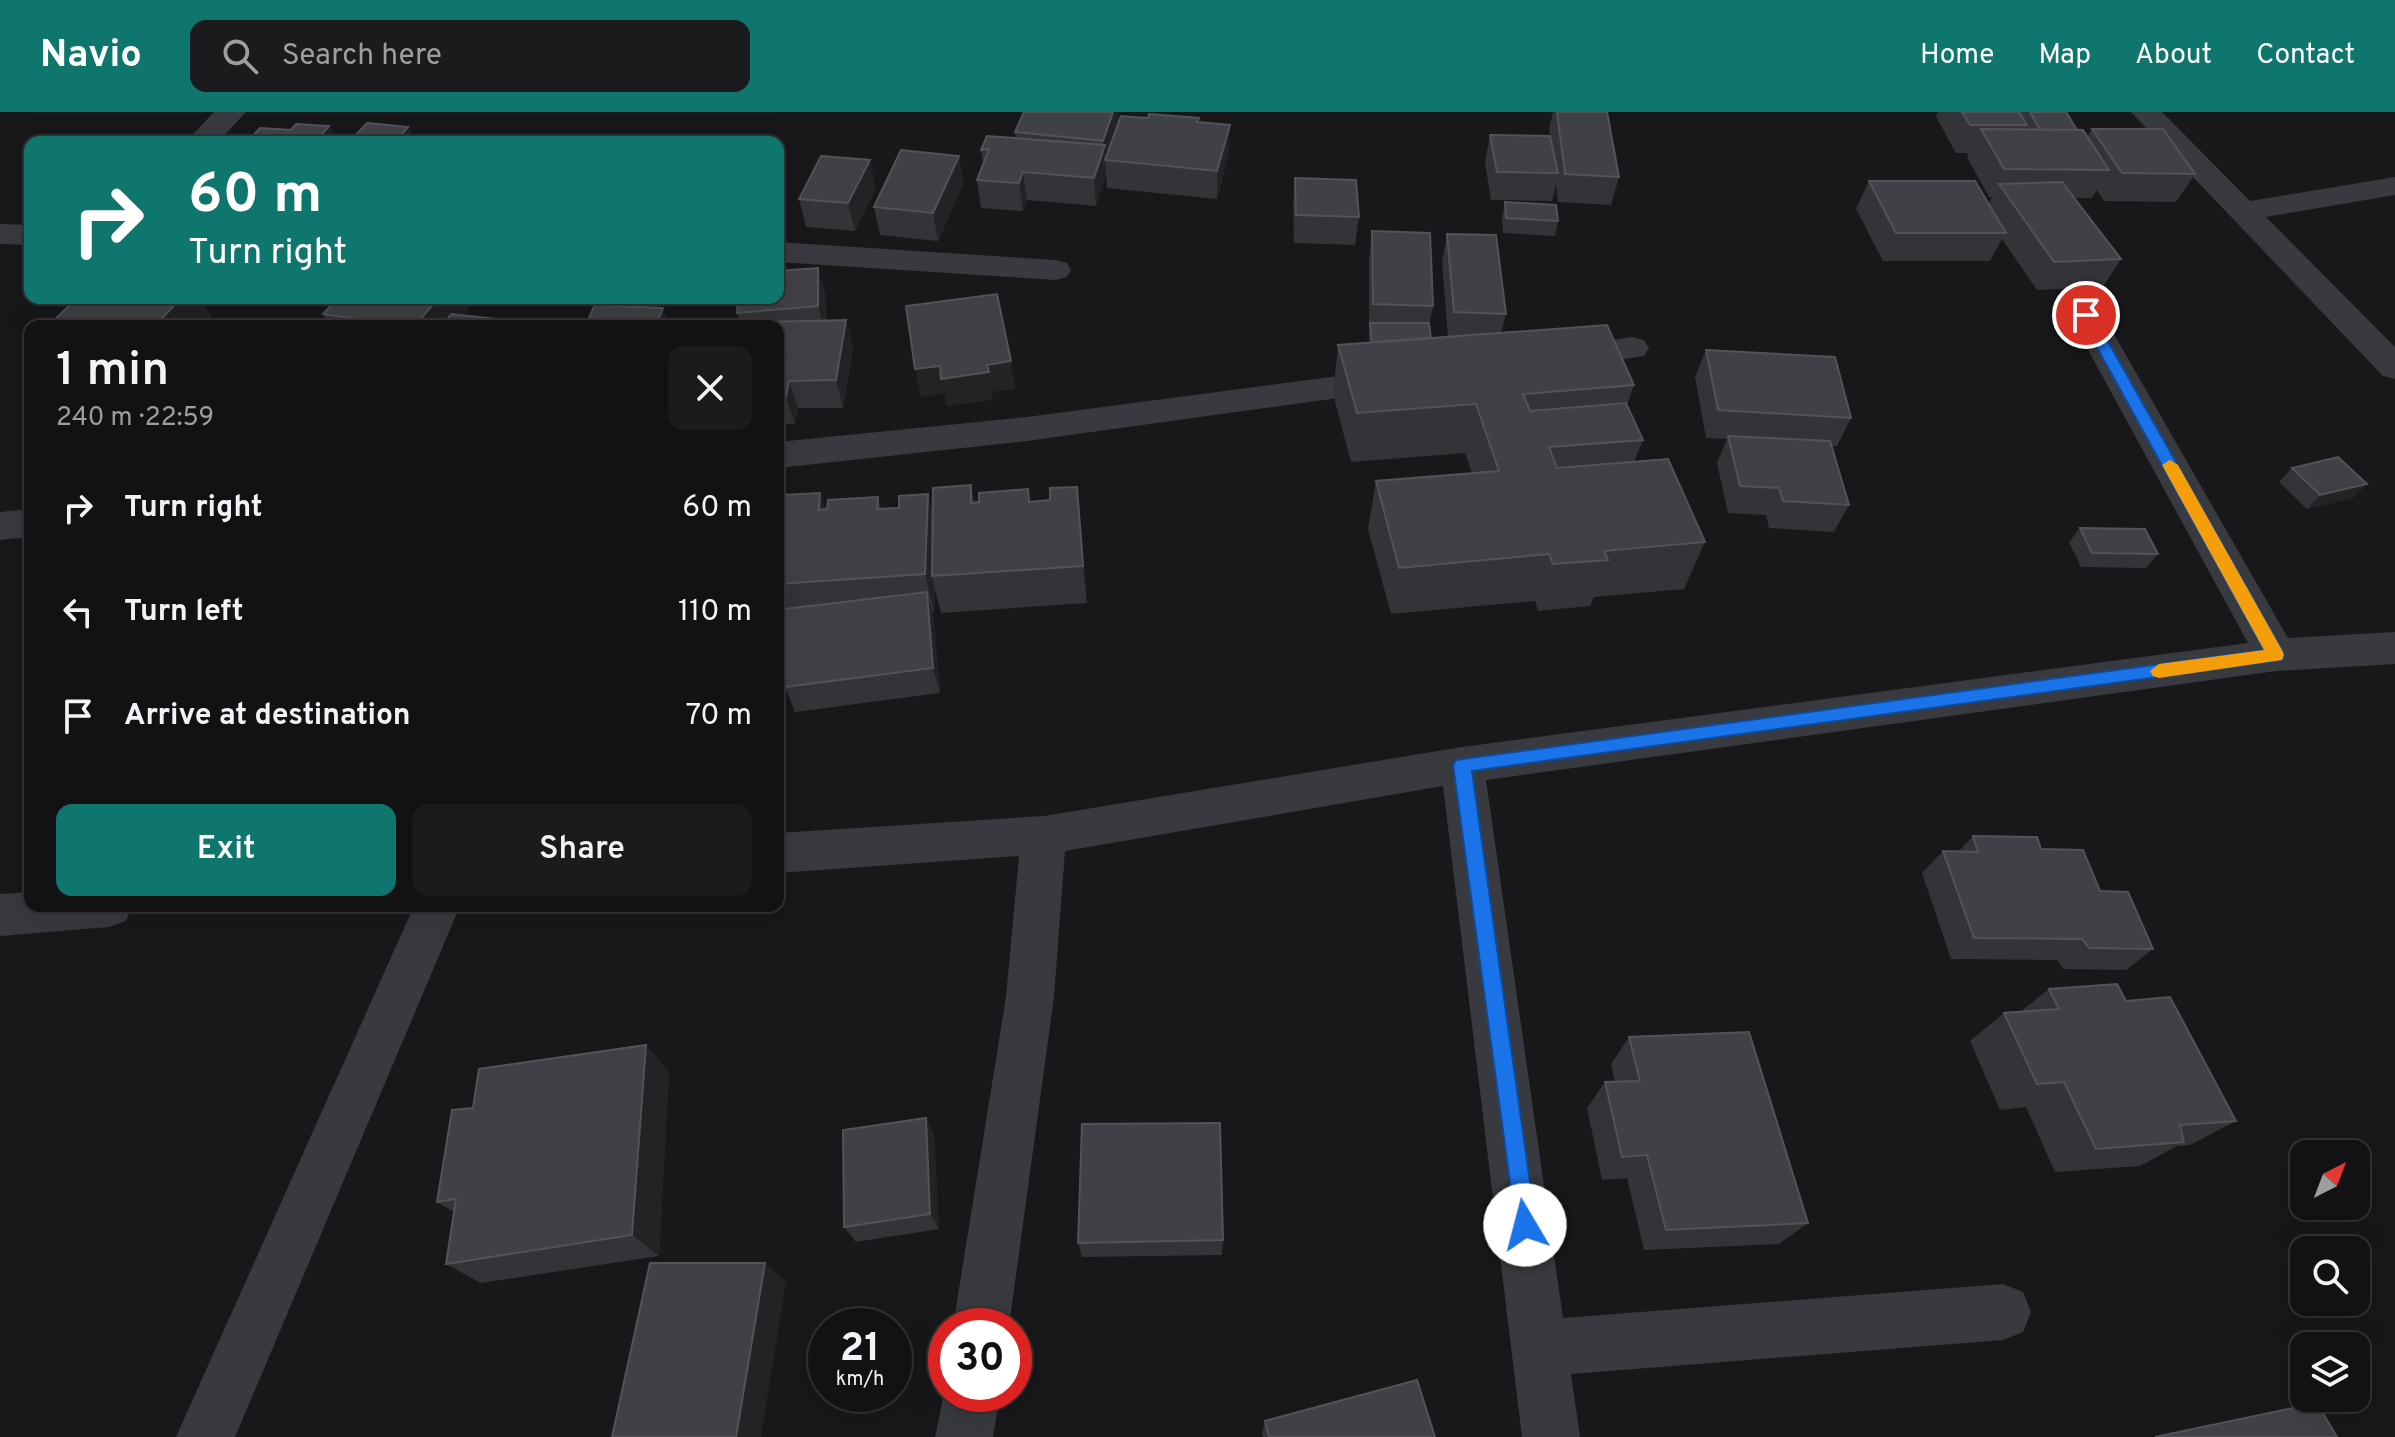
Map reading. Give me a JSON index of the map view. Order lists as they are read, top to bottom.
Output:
{
  "north": "top right",
  "page": {
    "header": "Navio",
    "search": "Search here",
    "nav": [
      "Home",
      "Map",
      "About",
      "Contact"
    ],
    "turn": ["60 m", "Turn right"],
    "heading": ["1 min", "240 m · 22:59"],
    "list": [
      {
        "name": "Turn right",
        "value": "60 m"
      },
      {
        "name": "Turn left",
        "value": "110 m"
      },
      {
        "name": "Arrive at destination",
        "value": "70 m"
      }
    ],
    "buttons": ["Exit", "Share"],
    "speed": "21 km/h",
    "limit": "30"
  }
}
